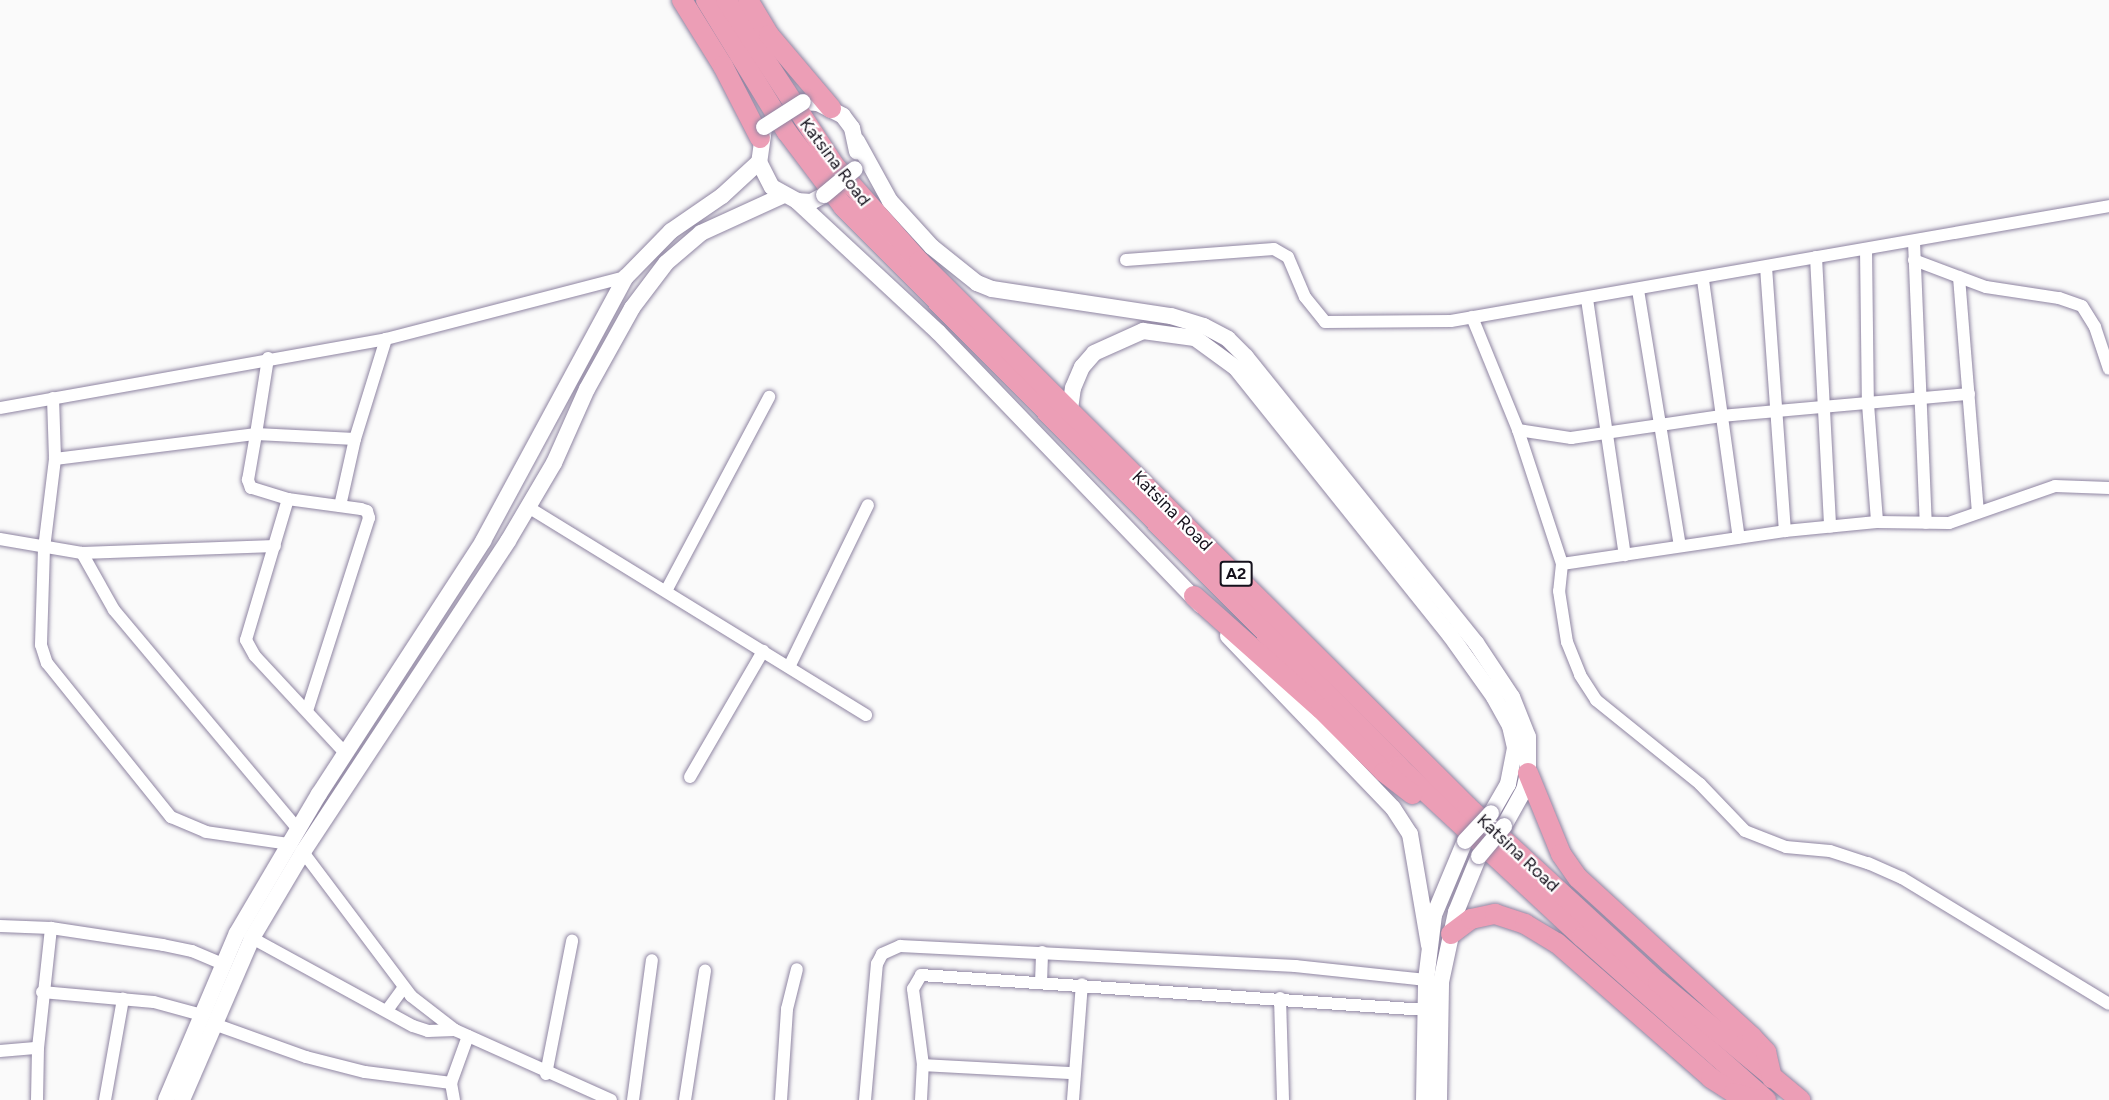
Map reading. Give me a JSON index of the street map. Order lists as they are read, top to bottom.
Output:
{
  "streets": {
    "highway": ["Katsina Road", "A2"]
  }
}
